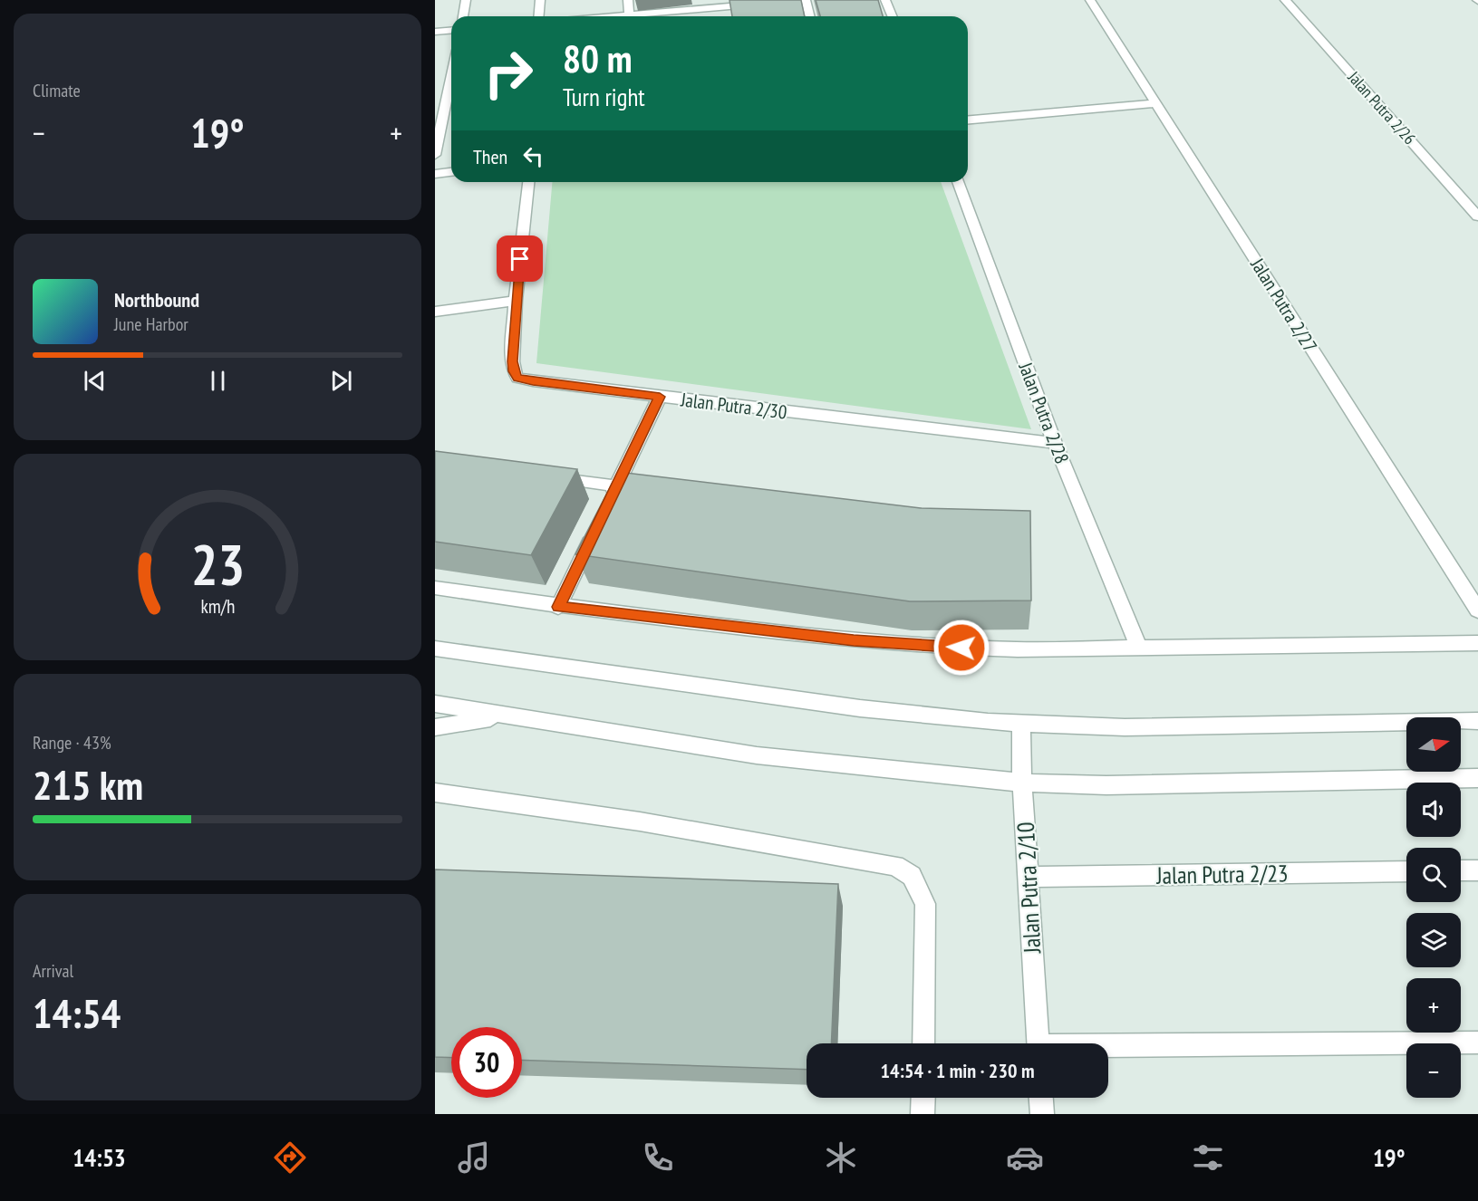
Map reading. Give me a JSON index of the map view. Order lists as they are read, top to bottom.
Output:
{
  "streets": {
    "street": [
      "Jalan Putra 2/26",
      "Jalan Putra 2/27",
      "Jalan Putra 2/30",
      "Jalan Putra 2/28",
      "Jalan Putra 2/23",
      "Jalan Putra 2/10"
    ]
  },
  "crossings": [
    ["Jalan Putra 2/30", "Jalan Putra 2/28"],
    ["Jalan Putra 2/23", "Jalan Putra 2/10"]
  ],
  "north": "right",
  "page": {
    "tile": [
      "Climate",
      ["Range · 43%", "215 km"],
      ["Arrival", "14:54"]
    ],
    "turn": ["80 m", "Turn right"],
    "heat": ["−", "19°", "+"],
    "then": "Then",
    "song": ["Northbound", "June Harbor"],
    "map_buttons": ["+", "−"],
    "limit": "30",
    "trip": "14:54 · 1 min · 230 m",
    "tabs": ["14:53", "19°"],
    "gauge": ["23", "km/h"]
  }
}
